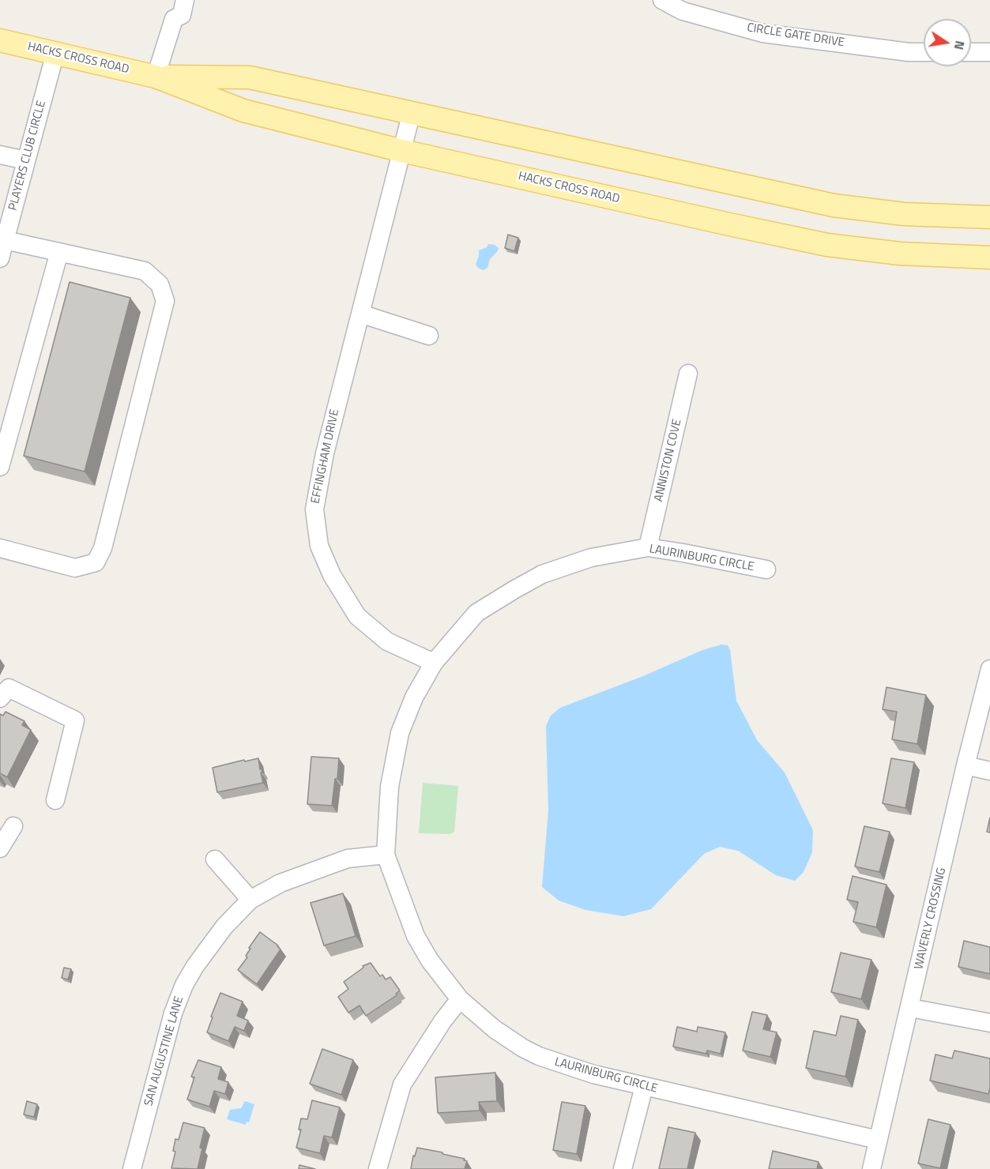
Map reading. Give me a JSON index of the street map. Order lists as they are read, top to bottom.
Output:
{
  "streets": {
    "main road": ["HACKS CROSS ROAD"],
    "street": [
      "CIRCLE GATE DRIVE",
      "PLAYERS CLUB CIRCLE",
      "EFFINGHAM DRIVE",
      "ANNISTON COVE",
      "LAURINBURG CIRCLE",
      "WAVERLY CROSSING",
      "SAN AUGUSTINE LANE"
    ]
  },
  "crossings": [
    ["HACKS CROSS ROAD", "PLAYERS CLUB CIRCLE"],
    ["HACKS CROSS ROAD", "EFFINGHAM DRIVE"],
    ["EFFINGHAM DRIVE", "LAURINBURG CIRCLE"],
    ["ANNISTON COVE", "LAURINBURG CIRCLE"],
    ["LAURINBURG CIRCLE", "WAVERLY CROSSING"],
    ["LAURINBURG CIRCLE", "SAN AUGUSTINE LANE"]
  ],
  "north": "right"
}
